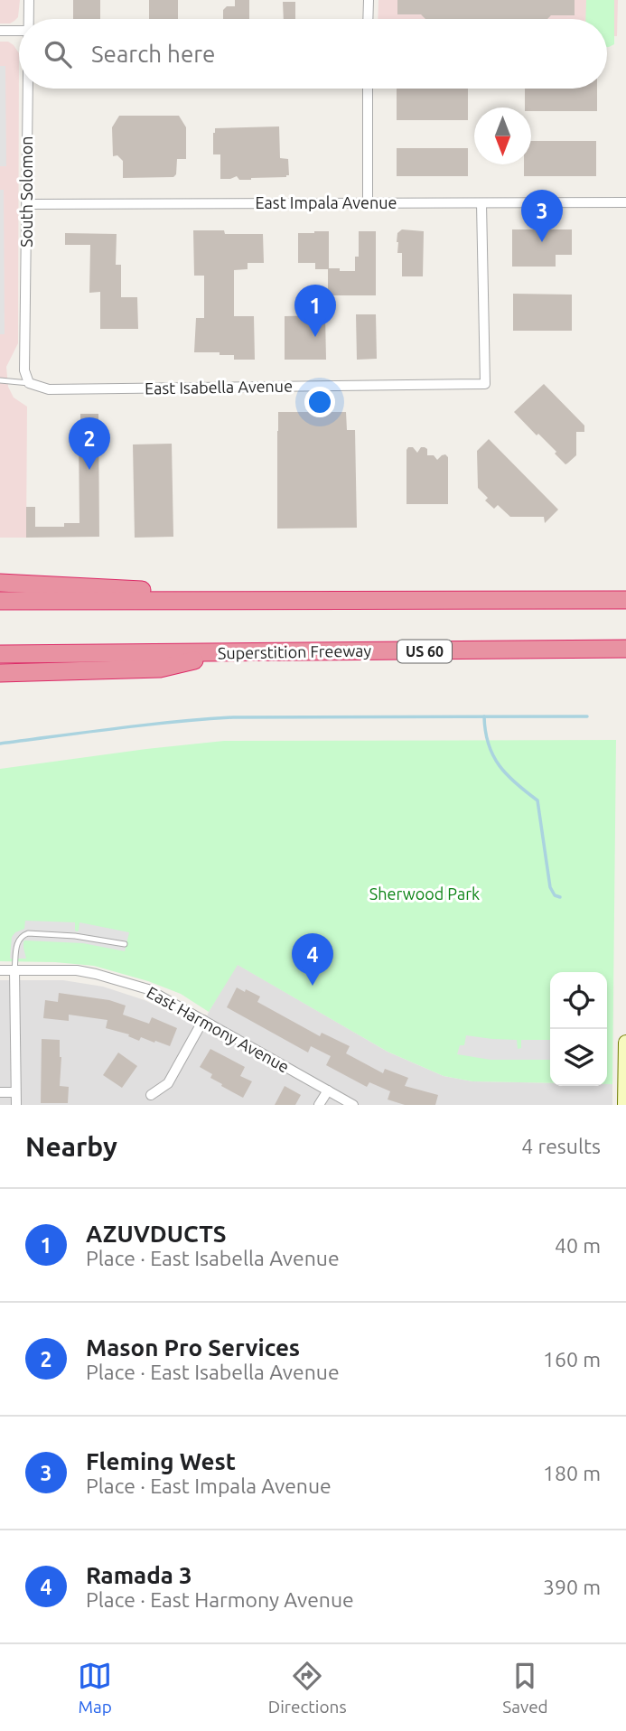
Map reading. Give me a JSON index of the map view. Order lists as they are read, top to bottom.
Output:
{
  "streets": {
    "highway": ["US 60", "Superstition Freeway"],
    "street": [
      "South Solomon",
      "East Impala Avenue",
      "East Isabella Avenue",
      "East Harmony Avenue"
    ]
  },
  "crossings": [
    ["South Solomon", "East Impala Avenue"],
    ["South Solomon", "East Isabella Avenue"],
    ["East Impala Avenue", "East Isabella Avenue"]
  ],
  "parks": ["Sherwood Park"],
  "north": "bottom",
  "page": {
    "search": "Search here",
    "pins": [
      "3",
      "1",
      "2",
      "4"
    ],
    "heading": ["Nearby", "4 results"],
    "list": [
      {
        "mark": "1",
        "name": "AZUVDUCTS",
        "note": "Place · East Isabella Avenue",
        "value": "40 m"
      },
      {
        "mark": "2",
        "name": "Mason Pro Services",
        "note": "Place · East Isabella Avenue",
        "value": "160 m"
      },
      {
        "mark": "3",
        "name": "Fleming West",
        "note": "Place · East Impala Avenue",
        "value": "180 m"
      },
      {
        "mark": "4",
        "name": "Ramada 3",
        "note": "Place · East Harmony Avenue",
        "value": "390 m"
      }
    ],
    "nav": ["Map", "Directions", "Saved"]
  }
}
